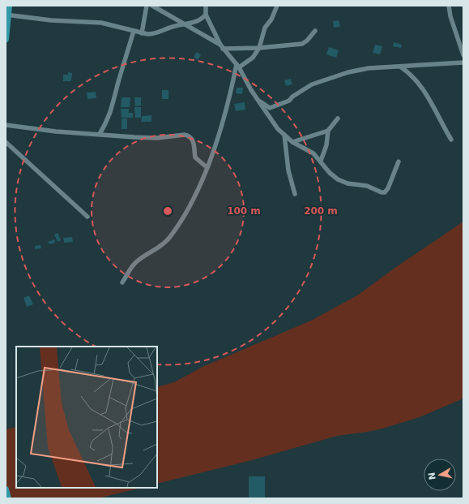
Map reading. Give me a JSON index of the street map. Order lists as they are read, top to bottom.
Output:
{
  "north": "left",
  "rings": ["100 m", "200 m"]
}
